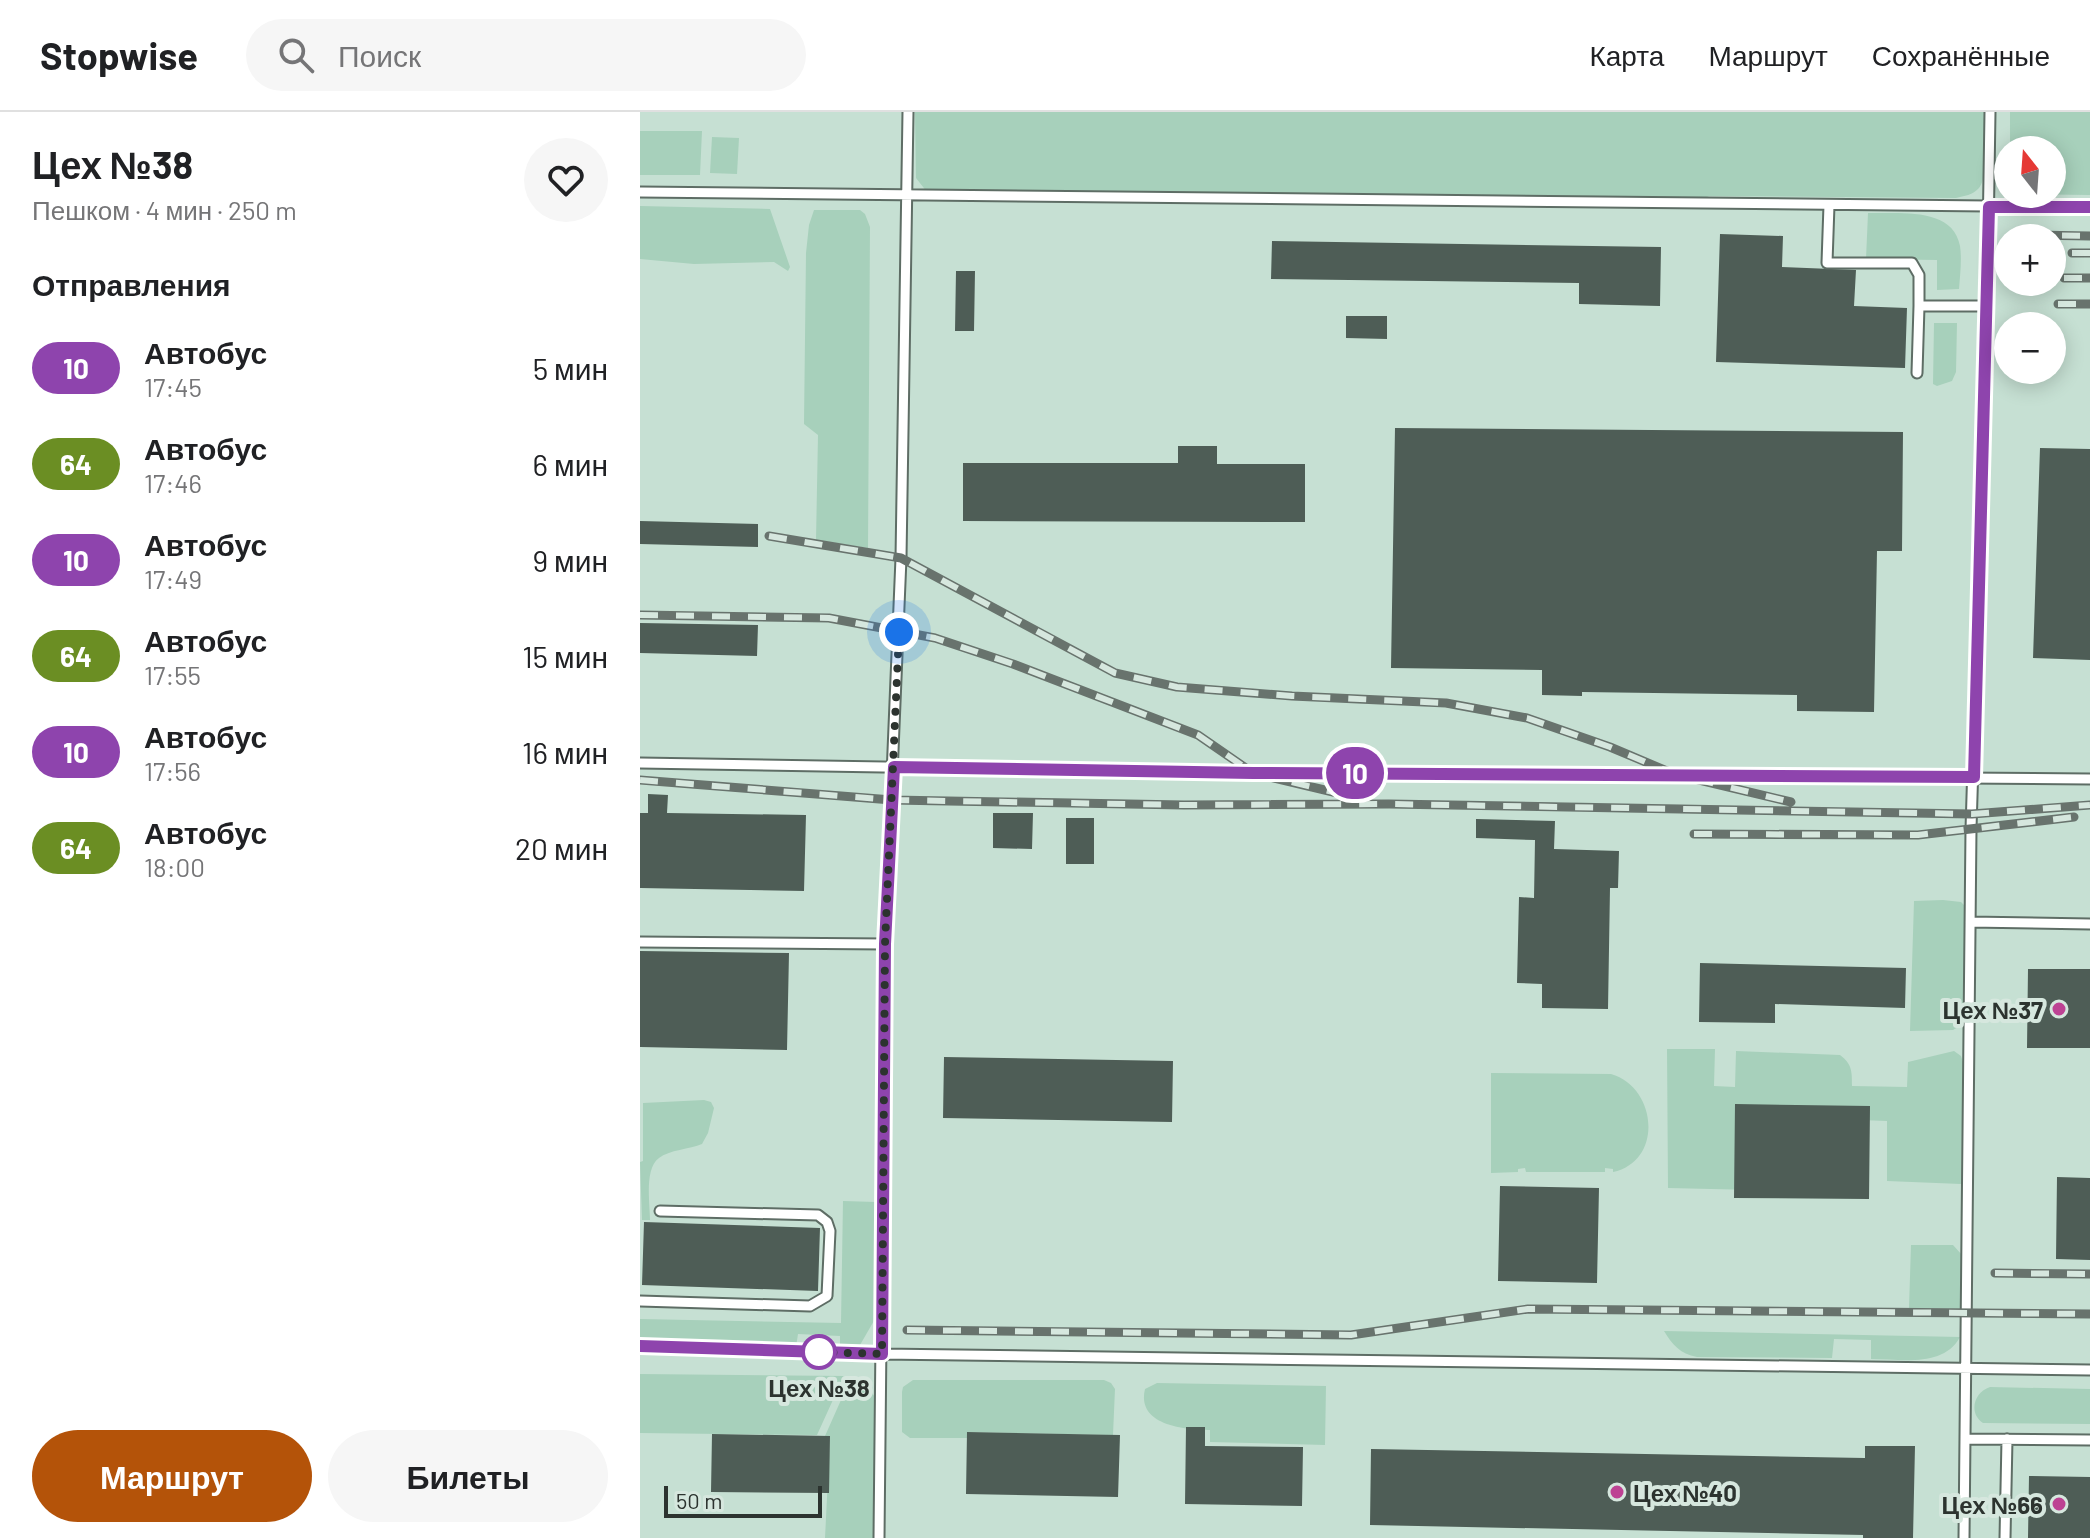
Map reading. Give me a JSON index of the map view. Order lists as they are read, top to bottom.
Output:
{
  "places": [
    "Цех №37",
    "Цех №38",
    "Цех №40",
    "Цех №66"
  ],
  "lines": ["bus line 10"],
  "scale_bar": "50 m",
  "north": "top",
  "page": {
    "header": "Stopwise",
    "search": "Поиск",
    "nav": ["Карта", "Маршрут", "Сохранённые"],
    "heading": [
      ["Цех №38", "Пешком · 4 мин · 250 m"],
      "Отправления"
    ],
    "on_map": "10",
    "map_buttons": ["+", "−"],
    "list": [
      {
        "mark": "10",
        "name": "Автобус",
        "note": "17:45",
        "value": "5 мин"
      },
      {
        "mark": "64",
        "name": "Автобус",
        "note": "17:46",
        "value": "6 мин"
      },
      {
        "mark": "10",
        "name": "Автобус",
        "note": "17:49",
        "value": "9 мин"
      },
      {
        "mark": "64",
        "name": "Автобус",
        "note": "17:55",
        "value": "15 мин"
      },
      {
        "mark": "10",
        "name": "Автобус",
        "note": "17:56",
        "value": "16 мин"
      },
      {
        "mark": "64",
        "name": "Автобус",
        "note": "18:00",
        "value": "20 мин"
      }
    ],
    "buttons": ["Маршрут", "Билеты"],
    "scale": "50 m"
  }
}
